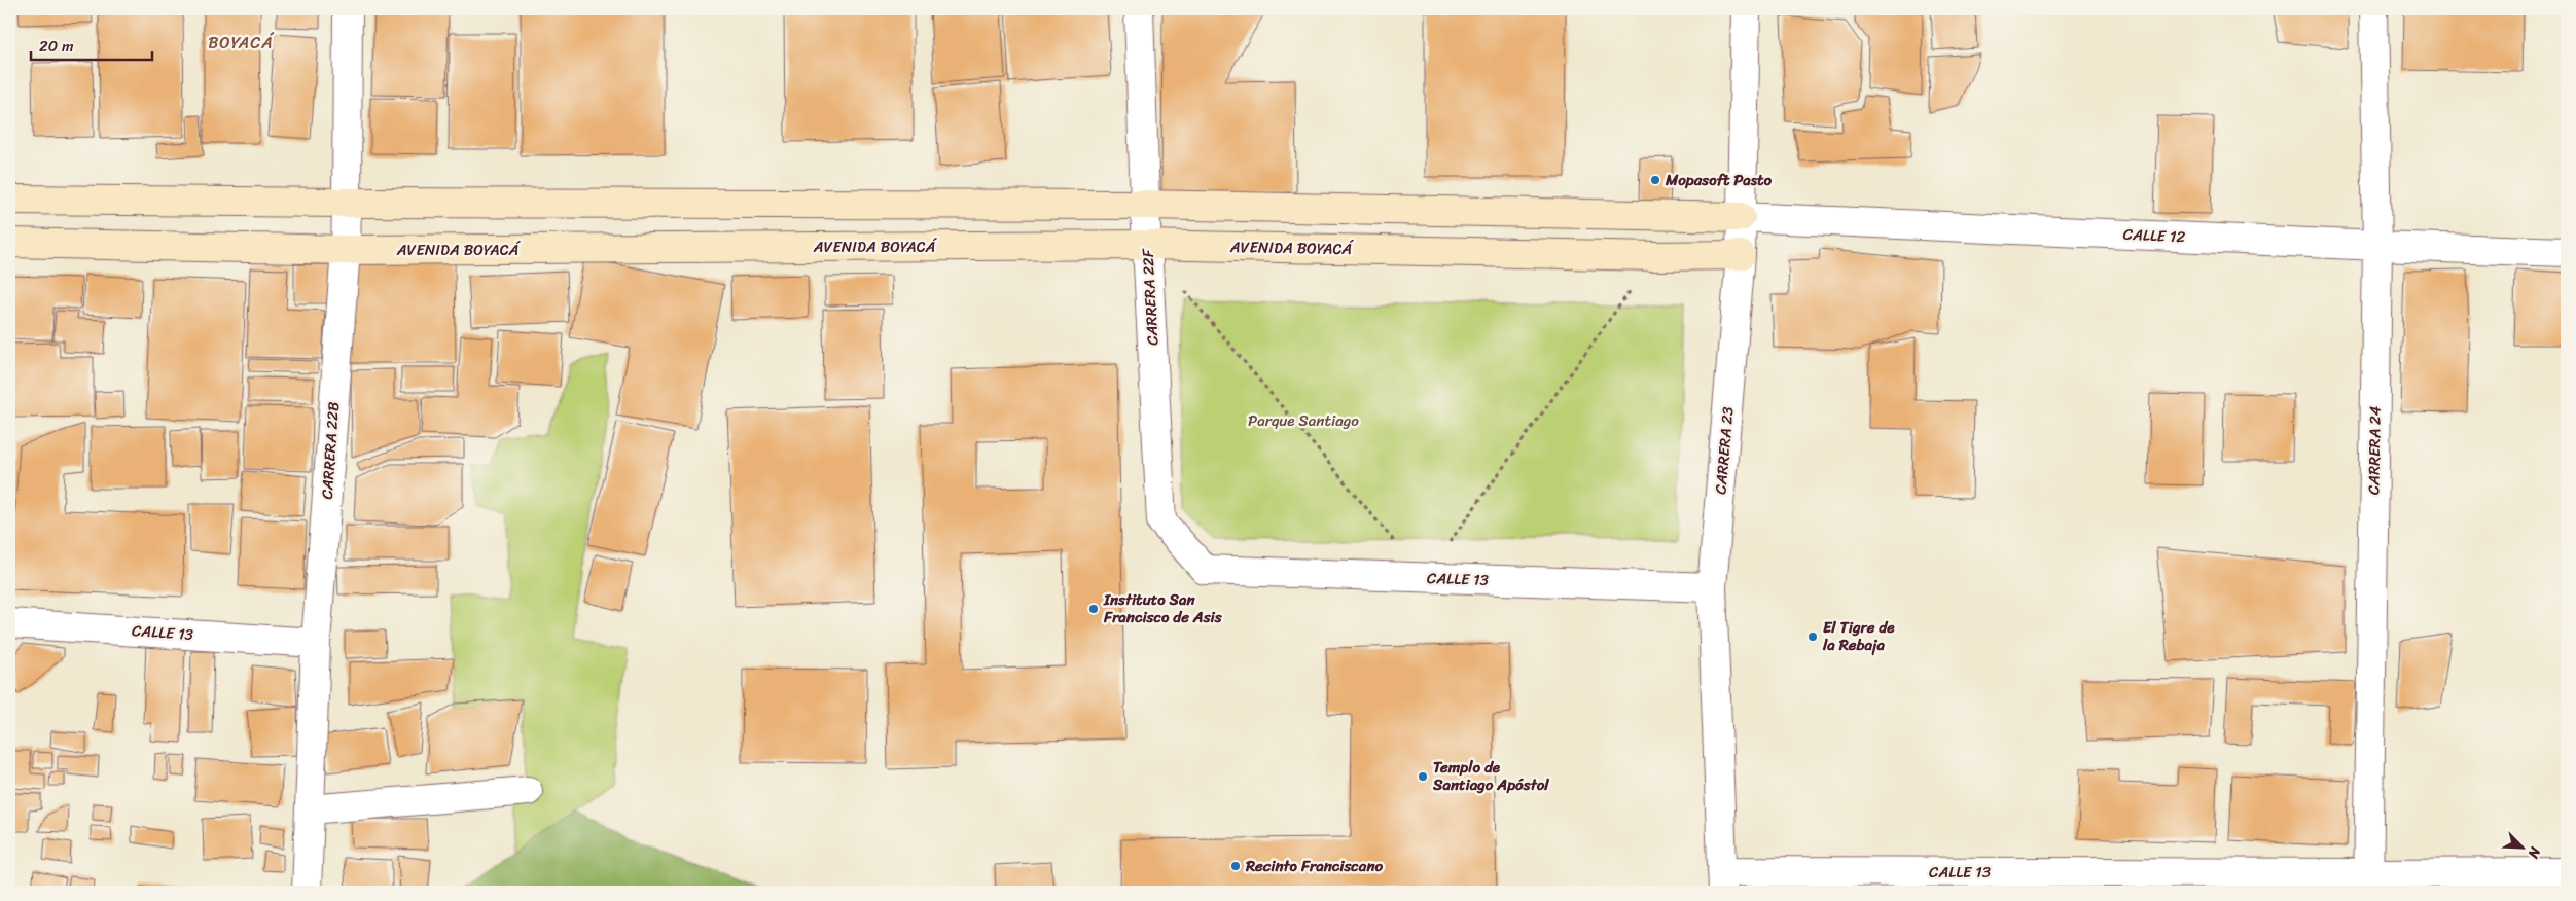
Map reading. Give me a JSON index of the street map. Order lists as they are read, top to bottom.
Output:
{
  "streets": {
    "main road": ["AVENIDA BOYACÁ"],
    "street": [
      "CALLE 12",
      "CARRERA 22F",
      "CARRERA 22B",
      "CARRERA 23",
      "CARRERA 24",
      "CALLE 13"
    ]
  },
  "crossings": [
    ["CALLE 12", "CARRERA 23"],
    ["CALLE 12", "CARRERA 24"],
    ["AVENIDA BOYACÁ", "CARRERA 22F"],
    ["AVENIDA BOYACÁ", "CARRERA 22B"],
    ["AVENIDA BOYACÁ", "CARRERA 23"],
    ["CARRERA 22F", "CALLE 13"],
    ["CARRERA 22B", "CALLE 13"],
    ["CARRERA 23", "CALLE 13"],
    ["CARRERA 24", "CALLE 13"]
  ],
  "districts": ["BOYACÁ"],
  "parks": ["Parque Santiago"],
  "places": [
    "Mopasoft Pasto",
    "Instituto San Francisco de Asis",
    "El Tigre de la Rebaja",
    "Templo de Santiago Apóstol",
    "Recinto Franciscano"
  ],
  "scale_bar": "20 m",
  "north": "bottom right"
}
